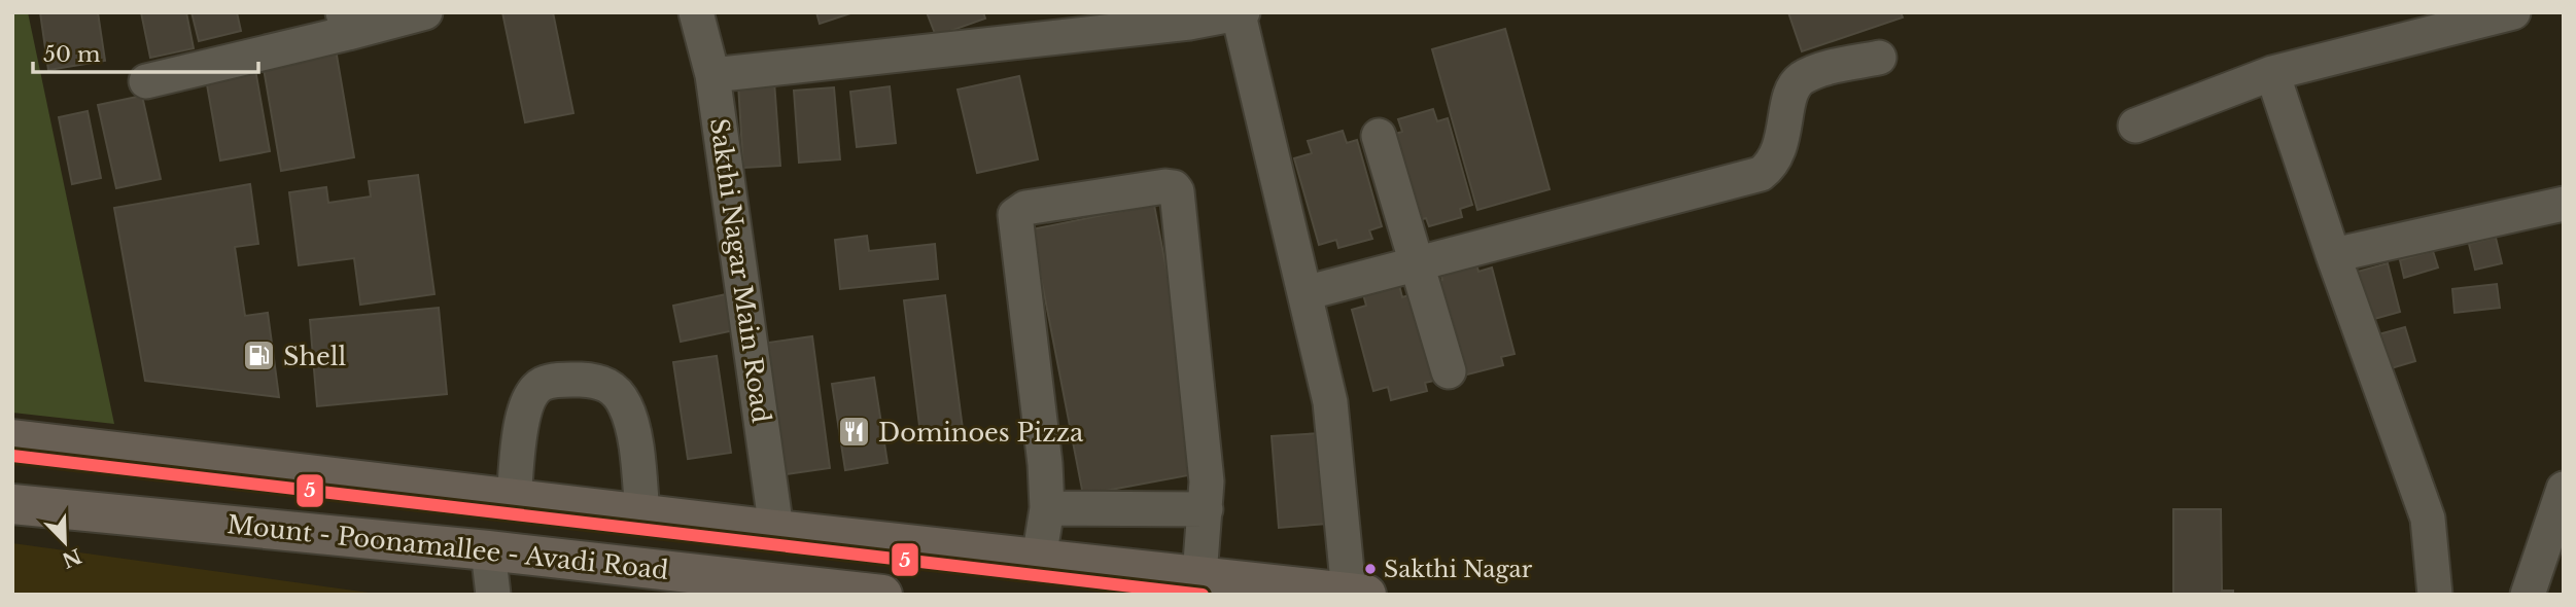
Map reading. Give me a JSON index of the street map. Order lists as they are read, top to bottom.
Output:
{
  "streets": {
    "main road": ["Mount - Poonamallee - Avadi Road"],
    "street": ["Sakthi Nagar Main Road"]
  },
  "places": {
    "fuel station": ["Shell"],
    "restaurant": ["Dominoes Pizza"],
    "other": ["Sakthi Nagar"]
  },
  "lines": ["transit line 5"],
  "scale_bar": "50 m",
  "north": "bottom right"
}
